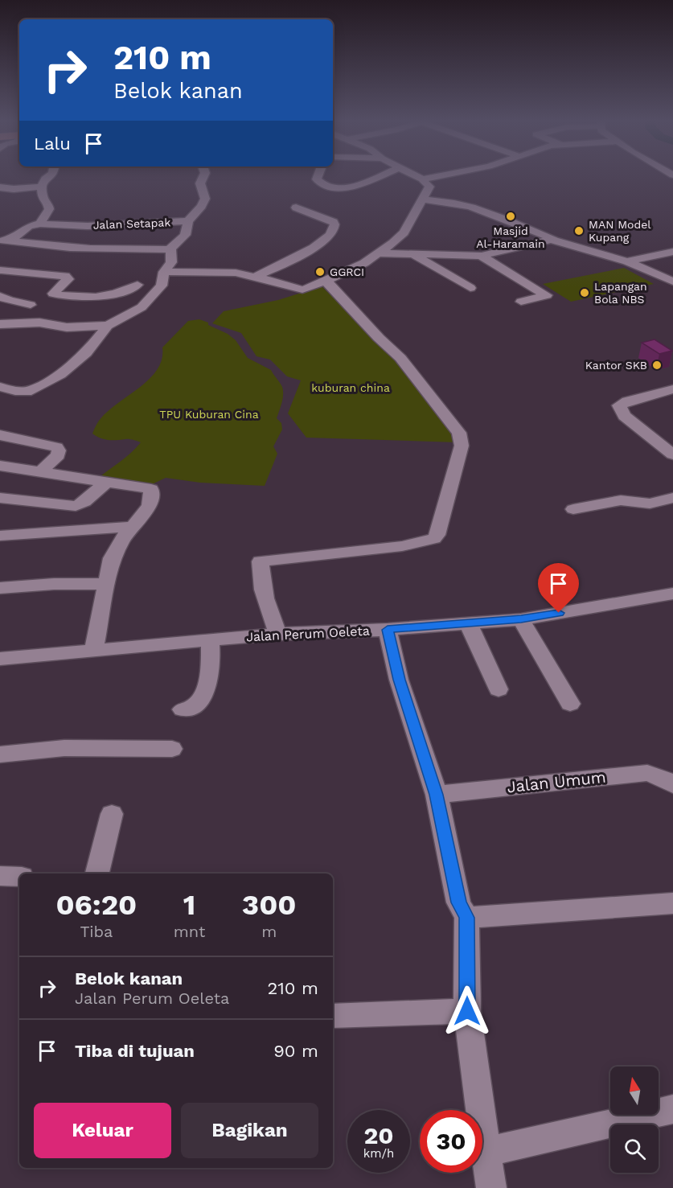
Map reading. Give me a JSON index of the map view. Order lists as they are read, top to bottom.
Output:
{
  "streets": {
    "street": ["Jalan Setapak", "Jalan Perum Oeleta", "Jalan Umum"]
  },
  "parks": ["kuburan china", "TPU Kuburan Cina"],
  "places": [
    "Masjid Al-Haramain",
    "MAN Model Kupang",
    "GGRCI",
    "Lapangan Bola NBS",
    "Kantor SKB"
  ],
  "north": "top",
  "page": {
    "turn": ["210 m", "Belok kanan"],
    "then": "Lalu",
    "eta": [
      "06:20",
      "Tiba",
      "1",
      "mnt",
      "300",
      "m"
    ],
    "list": [
      {
        "name": "Belok kanan",
        "note": "Jalan Perum Oeleta",
        "value": "210 m"
      },
      {
        "name": "Tiba di tujuan",
        "value": "90 m"
      }
    ],
    "buttons": ["Keluar", "Bagikan"],
    "speed": "20 km/h",
    "limit": "30"
  }
}
